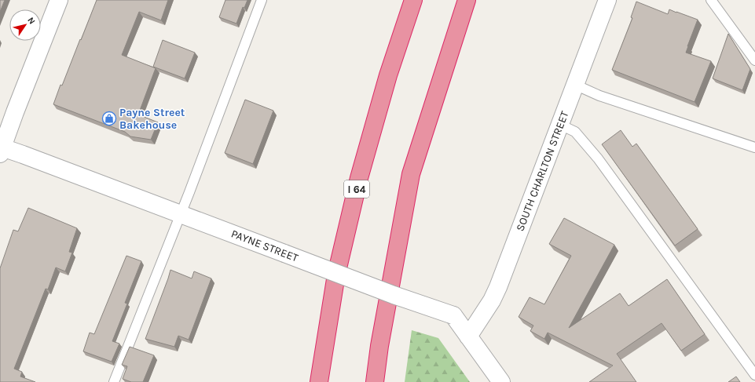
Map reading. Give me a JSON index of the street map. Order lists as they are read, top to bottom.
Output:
{
  "streets": {
    "highway": ["I 64"],
    "street": ["SOUTH CHARLTON STREET", "PAYNE STREET"]
  },
  "crossings": [
    ["SOUTH CHARLTON STREET", "PAYNE STREET"]
  ],
  "places": {
    "shop": ["Payne Street Bakehouse"]
  },
  "north": "top right"
}
